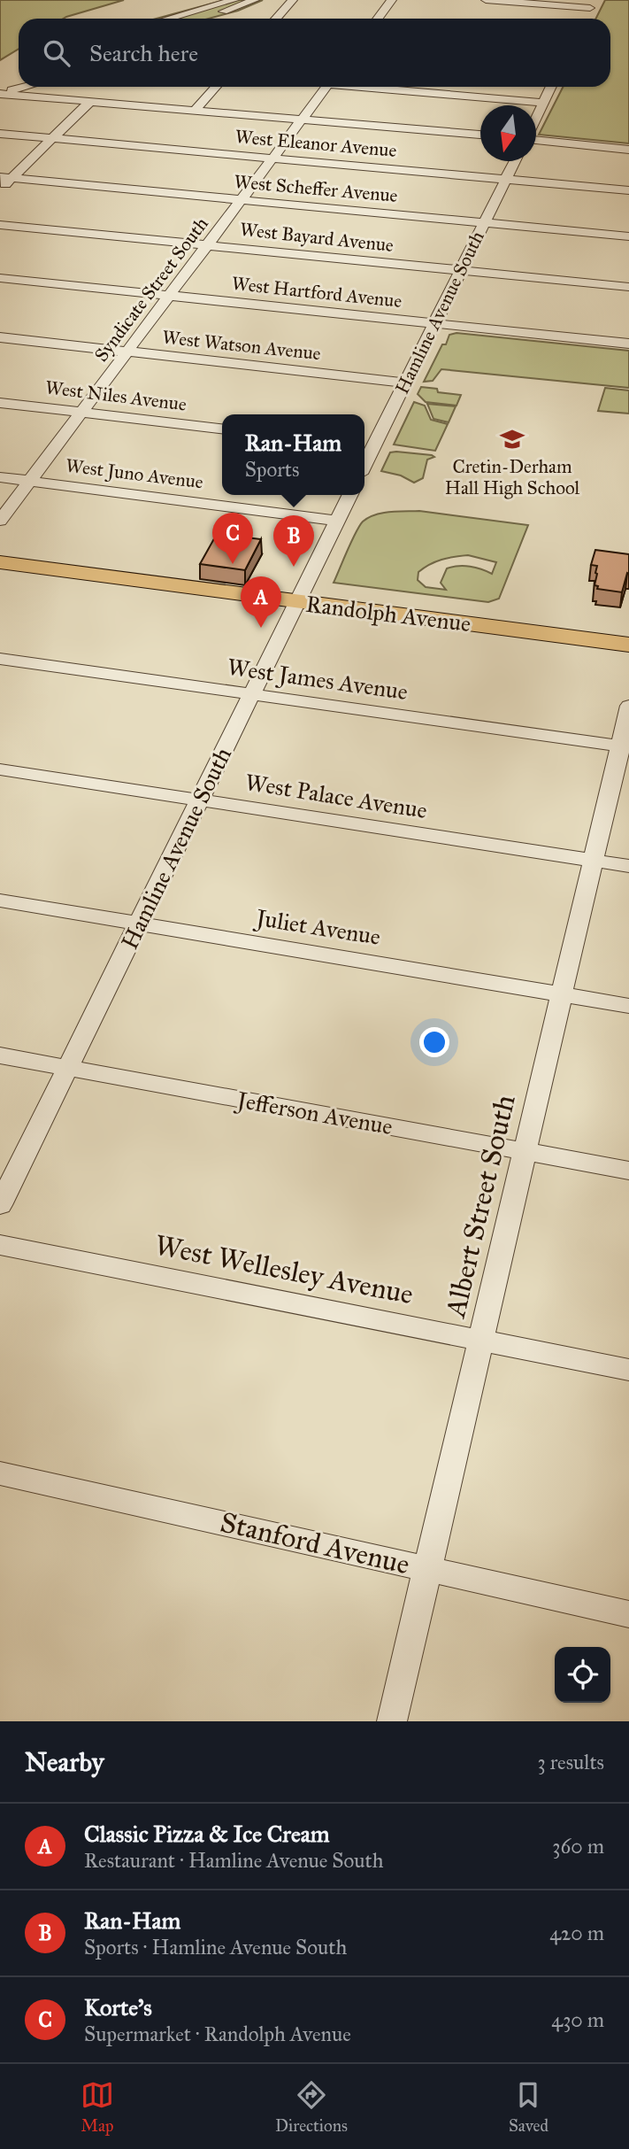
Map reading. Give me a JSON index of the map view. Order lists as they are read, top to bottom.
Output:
{
  "streets": {
    "main road": ["Randolph Avenue"],
    "street": [
      "West Eleanor Avenue",
      "West Scheffer Avenue",
      "West Bayard Avenue",
      "Syndicate Street South",
      "West Hartford Avenue",
      "Hamline Avenue South",
      "West Watson Avenue",
      "West Niles Avenue",
      "West Juno Avenue",
      "West James Avenue",
      "West Palace Avenue",
      "Juliet Avenue",
      "Jefferson Avenue",
      "Albert Street South",
      "West Wellesley Avenue",
      "Stanford Avenue"
    ]
  },
  "crossings": [
    ["West Eleanor Avenue", "Syndicate Street South"],
    ["West Eleanor Avenue", "Hamline Avenue South"],
    ["West Scheffer Avenue", "Syndicate Street South"],
    ["West Scheffer Avenue", "Hamline Avenue South"],
    ["West Bayard Avenue", "Syndicate Street South"],
    ["West Bayard Avenue", "Hamline Avenue South"],
    ["Syndicate Street South", "West Hartford Avenue"],
    ["Syndicate Street South", "West Watson Avenue"],
    ["Syndicate Street South", "West Niles Avenue"],
    ["Syndicate Street South", "West Juno Avenue"],
    ["West Hartford Avenue", "Hamline Avenue South"],
    ["Hamline Avenue South", "West Watson Avenue"],
    ["Hamline Avenue South", "West Juno Avenue"],
    ["Hamline Avenue South", "Randolph Avenue"],
    ["Hamline Avenue South", "West James Avenue"],
    ["Hamline Avenue South", "West Palace Avenue"],
    ["Hamline Avenue South", "Juliet Avenue"],
    ["Hamline Avenue South", "Jefferson Avenue"],
    ["West James Avenue", "Albert Street South"],
    ["West Palace Avenue", "Albert Street South"],
    ["Juliet Avenue", "Albert Street South"],
    ["Jefferson Avenue", "Albert Street South"],
    ["Albert Street South", "West Wellesley Avenue"],
    ["Albert Street South", "Stanford Avenue"]
  ],
  "places": {
    "school or university": ["Cretin-Derham Hall High School"]
  },
  "north": "bottom",
  "page": {
    "search": "Search here",
    "popup": ["Ran-Ham", "Sports"],
    "pins": ["C", "B", "A"],
    "heading": ["Nearby", "3 results"],
    "list": [
      {
        "mark": "A",
        "name": "Classic Pizza & Ice Cream",
        "note": "Restaurant · Hamline Avenue South",
        "value": "360 m"
      },
      {
        "mark": "B",
        "name": "Ran-Ham",
        "note": "Sports · Hamline Avenue South",
        "value": "420 m"
      },
      {
        "mark": "C",
        "name": "Korte's",
        "note": "Supermarket · Randolph Avenue",
        "value": "430 m"
      }
    ],
    "nav": ["Map", "Directions", "Saved"]
  }
}
